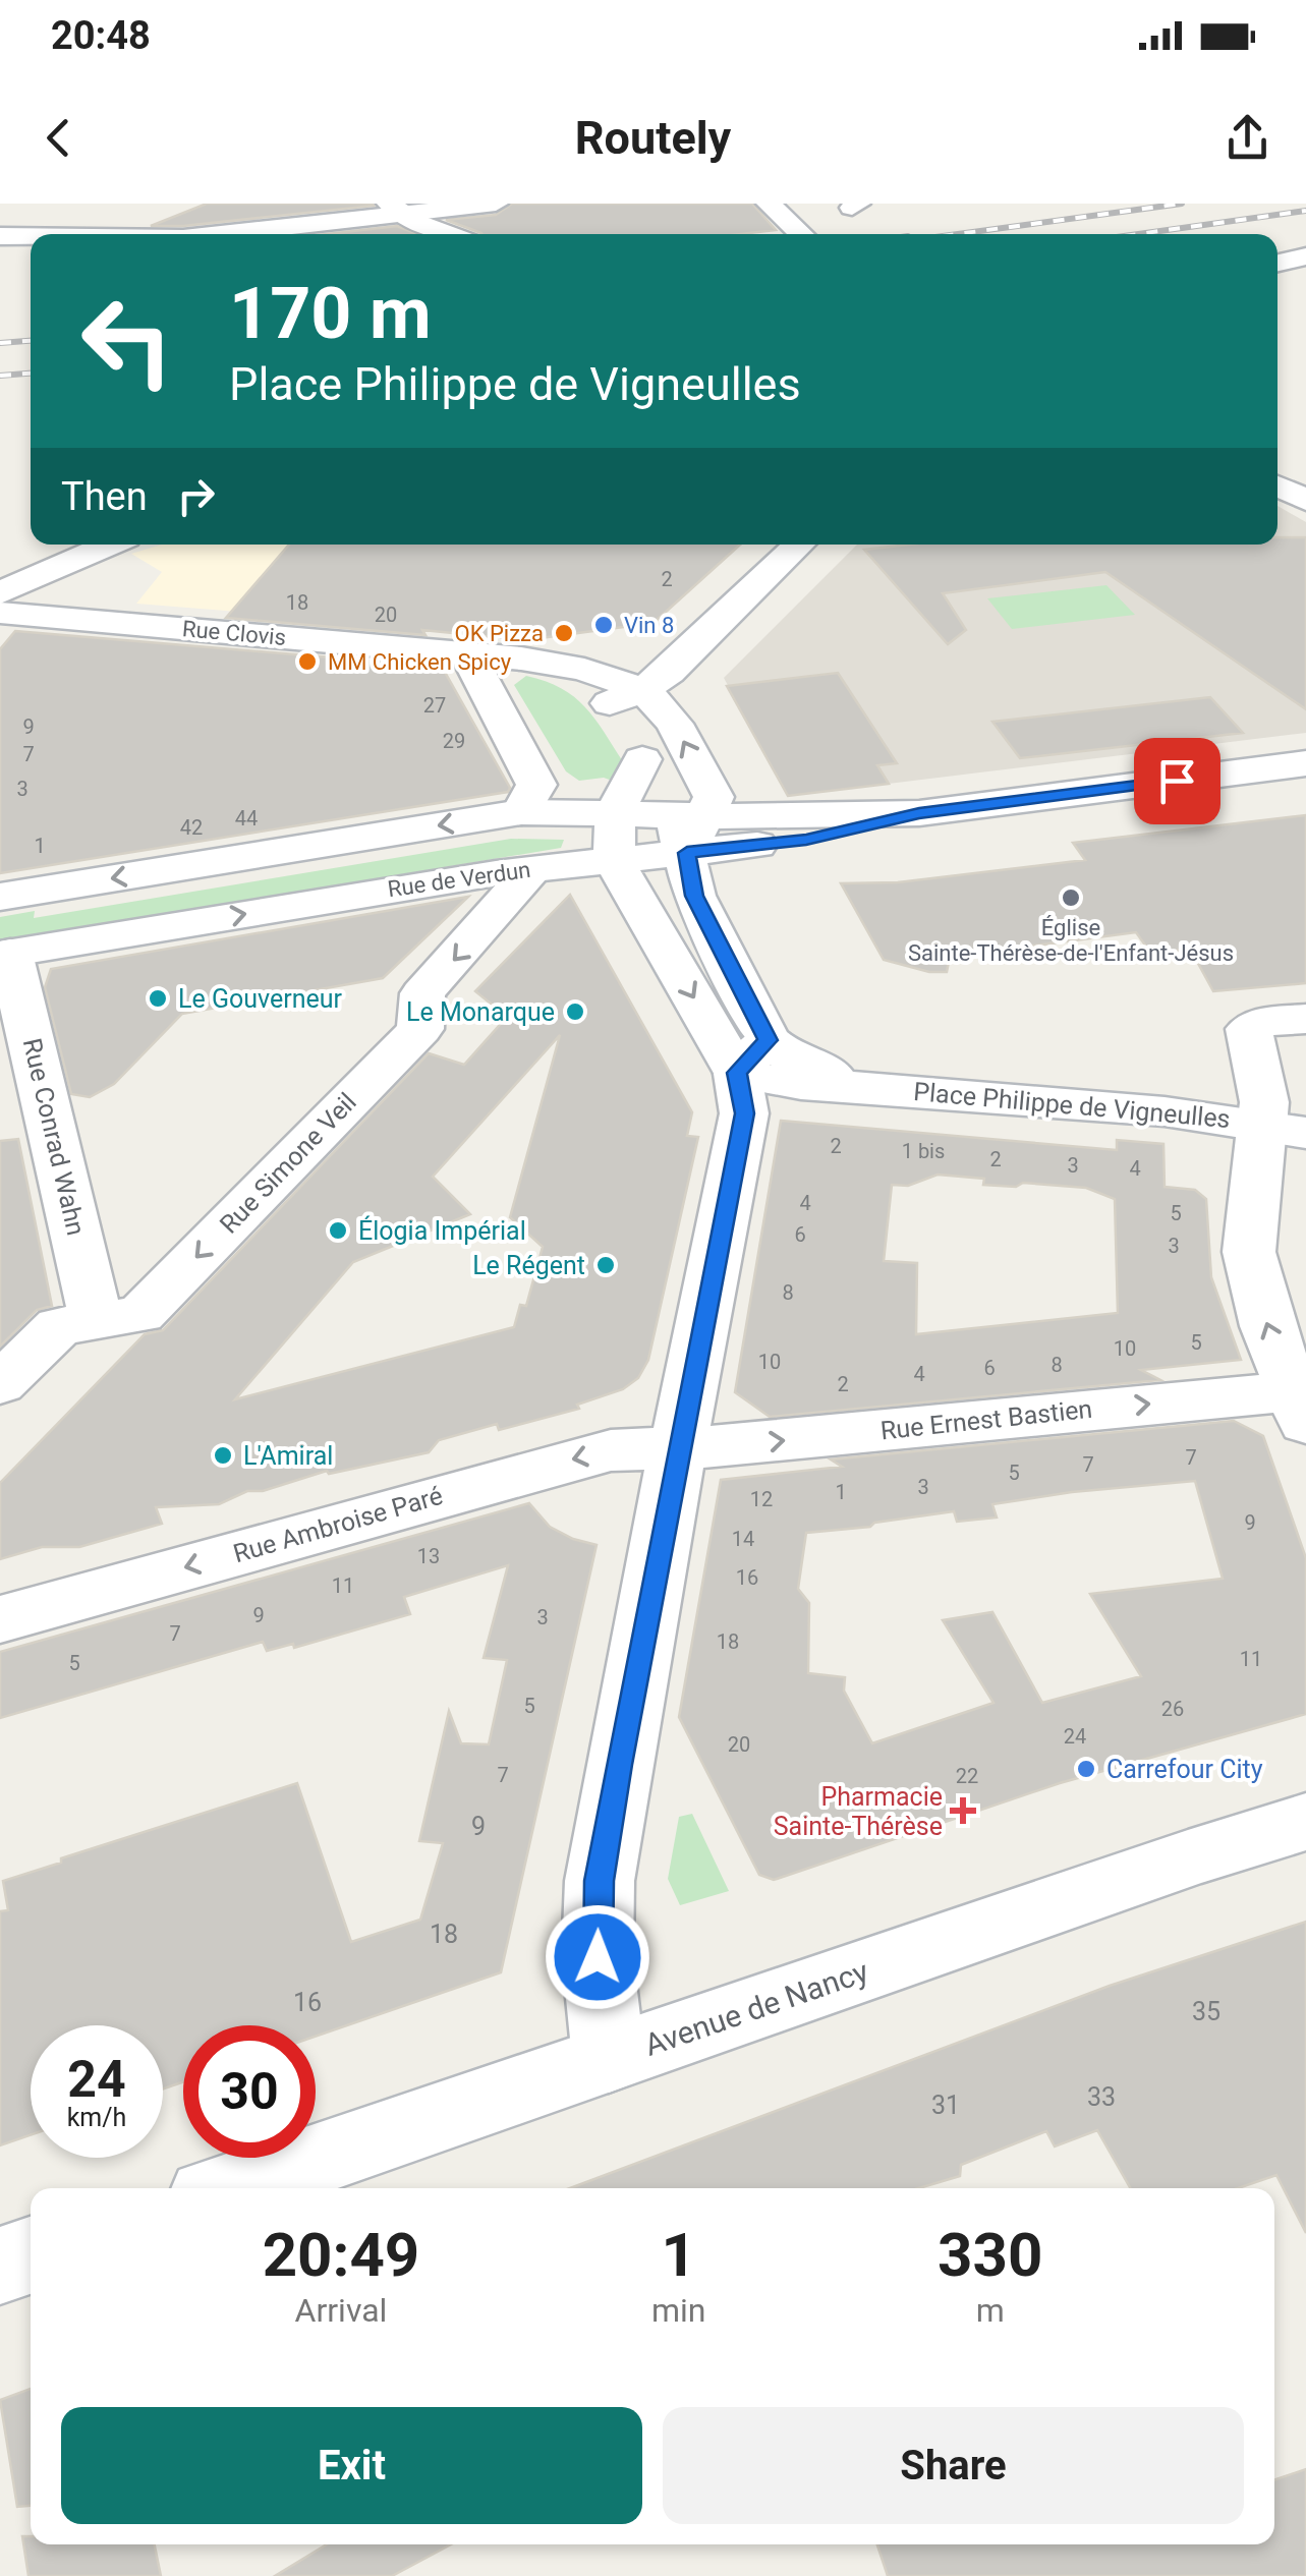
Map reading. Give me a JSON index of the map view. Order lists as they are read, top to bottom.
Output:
{
  "streets": {
    "street": [
      "Rue Clovis",
      "Rue de Verdun",
      "Place Philippe de Vigneulles",
      "Rue Conrad Wahn",
      "Rue Simone Veil",
      "Rue Ernest Bastien",
      "Rue Ambroise Paré",
      "Avenue de Nancy"
    ]
  },
  "crossings": [
    ["Rue de Verdun", "Rue Conrad Wahn"],
    ["Rue de Verdun", "Rue Simone Veil"],
    ["Rue Conrad Wahn", "Rue Simone Veil"],
    ["Rue Ernest Bastien", "Rue Ambroise Paré"]
  ],
  "one_way": ["Rue Simone Veil", "Rue Ernest Bastien", "Rue Ambroise Paré"],
  "places": {
    "other": [
      "Vin 8",
      "OK Pizza",
      "MM Chicken Spicy",
      "Église Sainte-Thérèse-de-l'Enfant-Jésus",
      "Le Gouverneur",
      "Le Monarque",
      "Élogia Impérial",
      "Le Régent",
      "L'Amiral",
      "Carrefour City"
    ],
    "health": ["Pharmacie Sainte-Thérèse"]
  },
  "house_numbers": [
    "2",
    "18",
    "20",
    "27",
    "9",
    "29",
    "7",
    "3",
    "44",
    "42",
    "1",
    "2",
    "1 bis",
    "2",
    "3",
    "4",
    "4",
    "5",
    "6",
    "3",
    "8",
    "5",
    "10",
    "10",
    "8",
    "6",
    "4",
    "2",
    "7",
    "7",
    "5",
    "3",
    "1",
    "12",
    "9",
    "14",
    "13",
    "16",
    "11",
    "9",
    "3",
    "7",
    "18",
    "11",
    "5",
    "5",
    "26",
    "24",
    "20",
    "7",
    "22",
    "9",
    "18",
    "16",
    "35",
    "33",
    "31"
  ],
  "page": {
    "status": "20:48",
    "header": "Routely",
    "turn": ["170 m", "Place Philippe de Vigneulles"],
    "then": "Then",
    "speed": "24 km/h",
    "limit": "30",
    "eta": [
      "20:49",
      "Arrival",
      "1",
      "min",
      "330",
      "m"
    ],
    "buttons": ["Exit", "Share"]
  }
}
